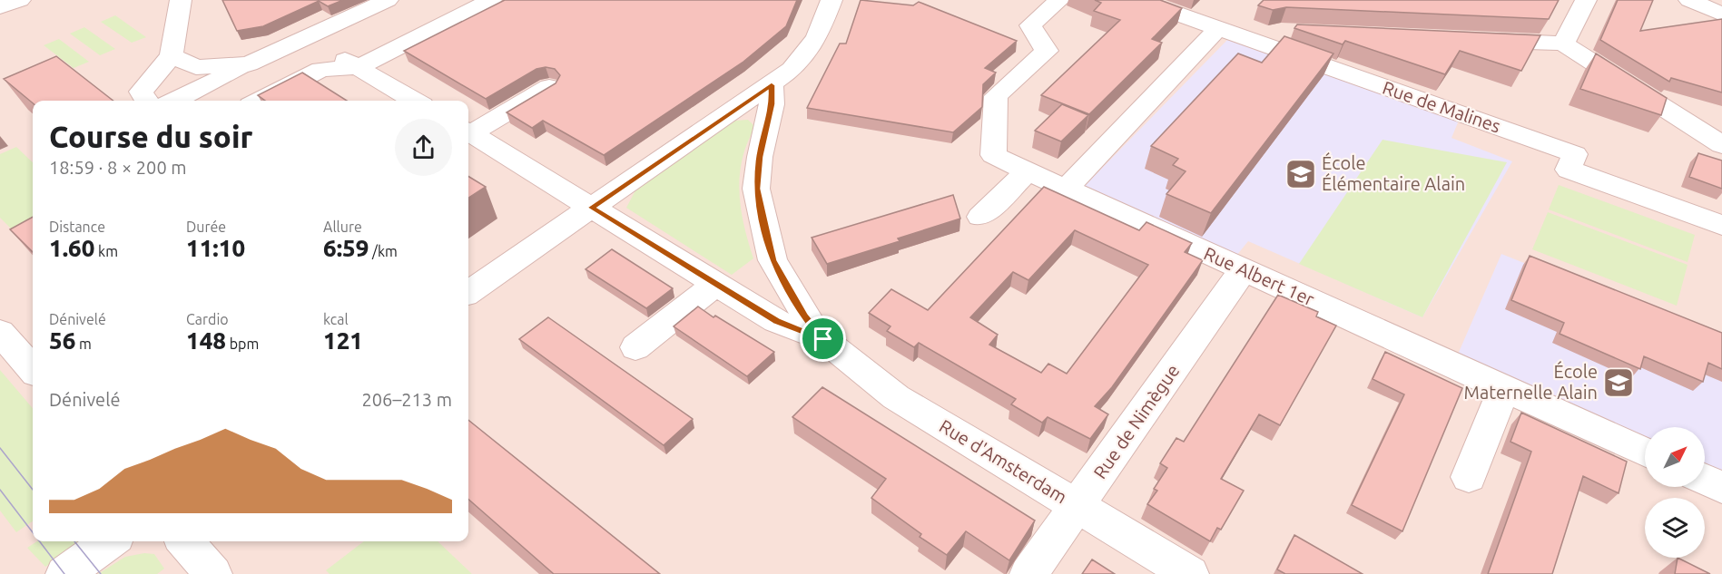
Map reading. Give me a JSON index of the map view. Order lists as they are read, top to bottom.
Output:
{
  "streets": {
    "street": [
      "Rue de Malines",
      "Rue Albert 1er",
      "Rue de Nimègue",
      "Rue d'Amsterdam"
    ]
  },
  "crossings": [
    ["Rue Albert 1er", "Rue de Nimègue"],
    ["Rue de Nimègue", "Rue d'Amsterdam"]
  ],
  "places": {
    "school or university": ["École Élémentaire Alain", "École Maternelle Alain"]
  },
  "north": "top right",
  "page": {
    "heading": ["Course du soir", "18:59 · 8 × 200 m"],
    "stats": [
      ["Distance", "1.60 km"],
      ["Durée", "11:10"],
      ["Allure", "6:59 /km"],
      ["Dénivelé", "56 m"],
      ["Cardio", "148 bpm"],
      ["kcal", "121"]
    ],
    "chart": ["Dénivelé", "206–213 m"]
  }
}
